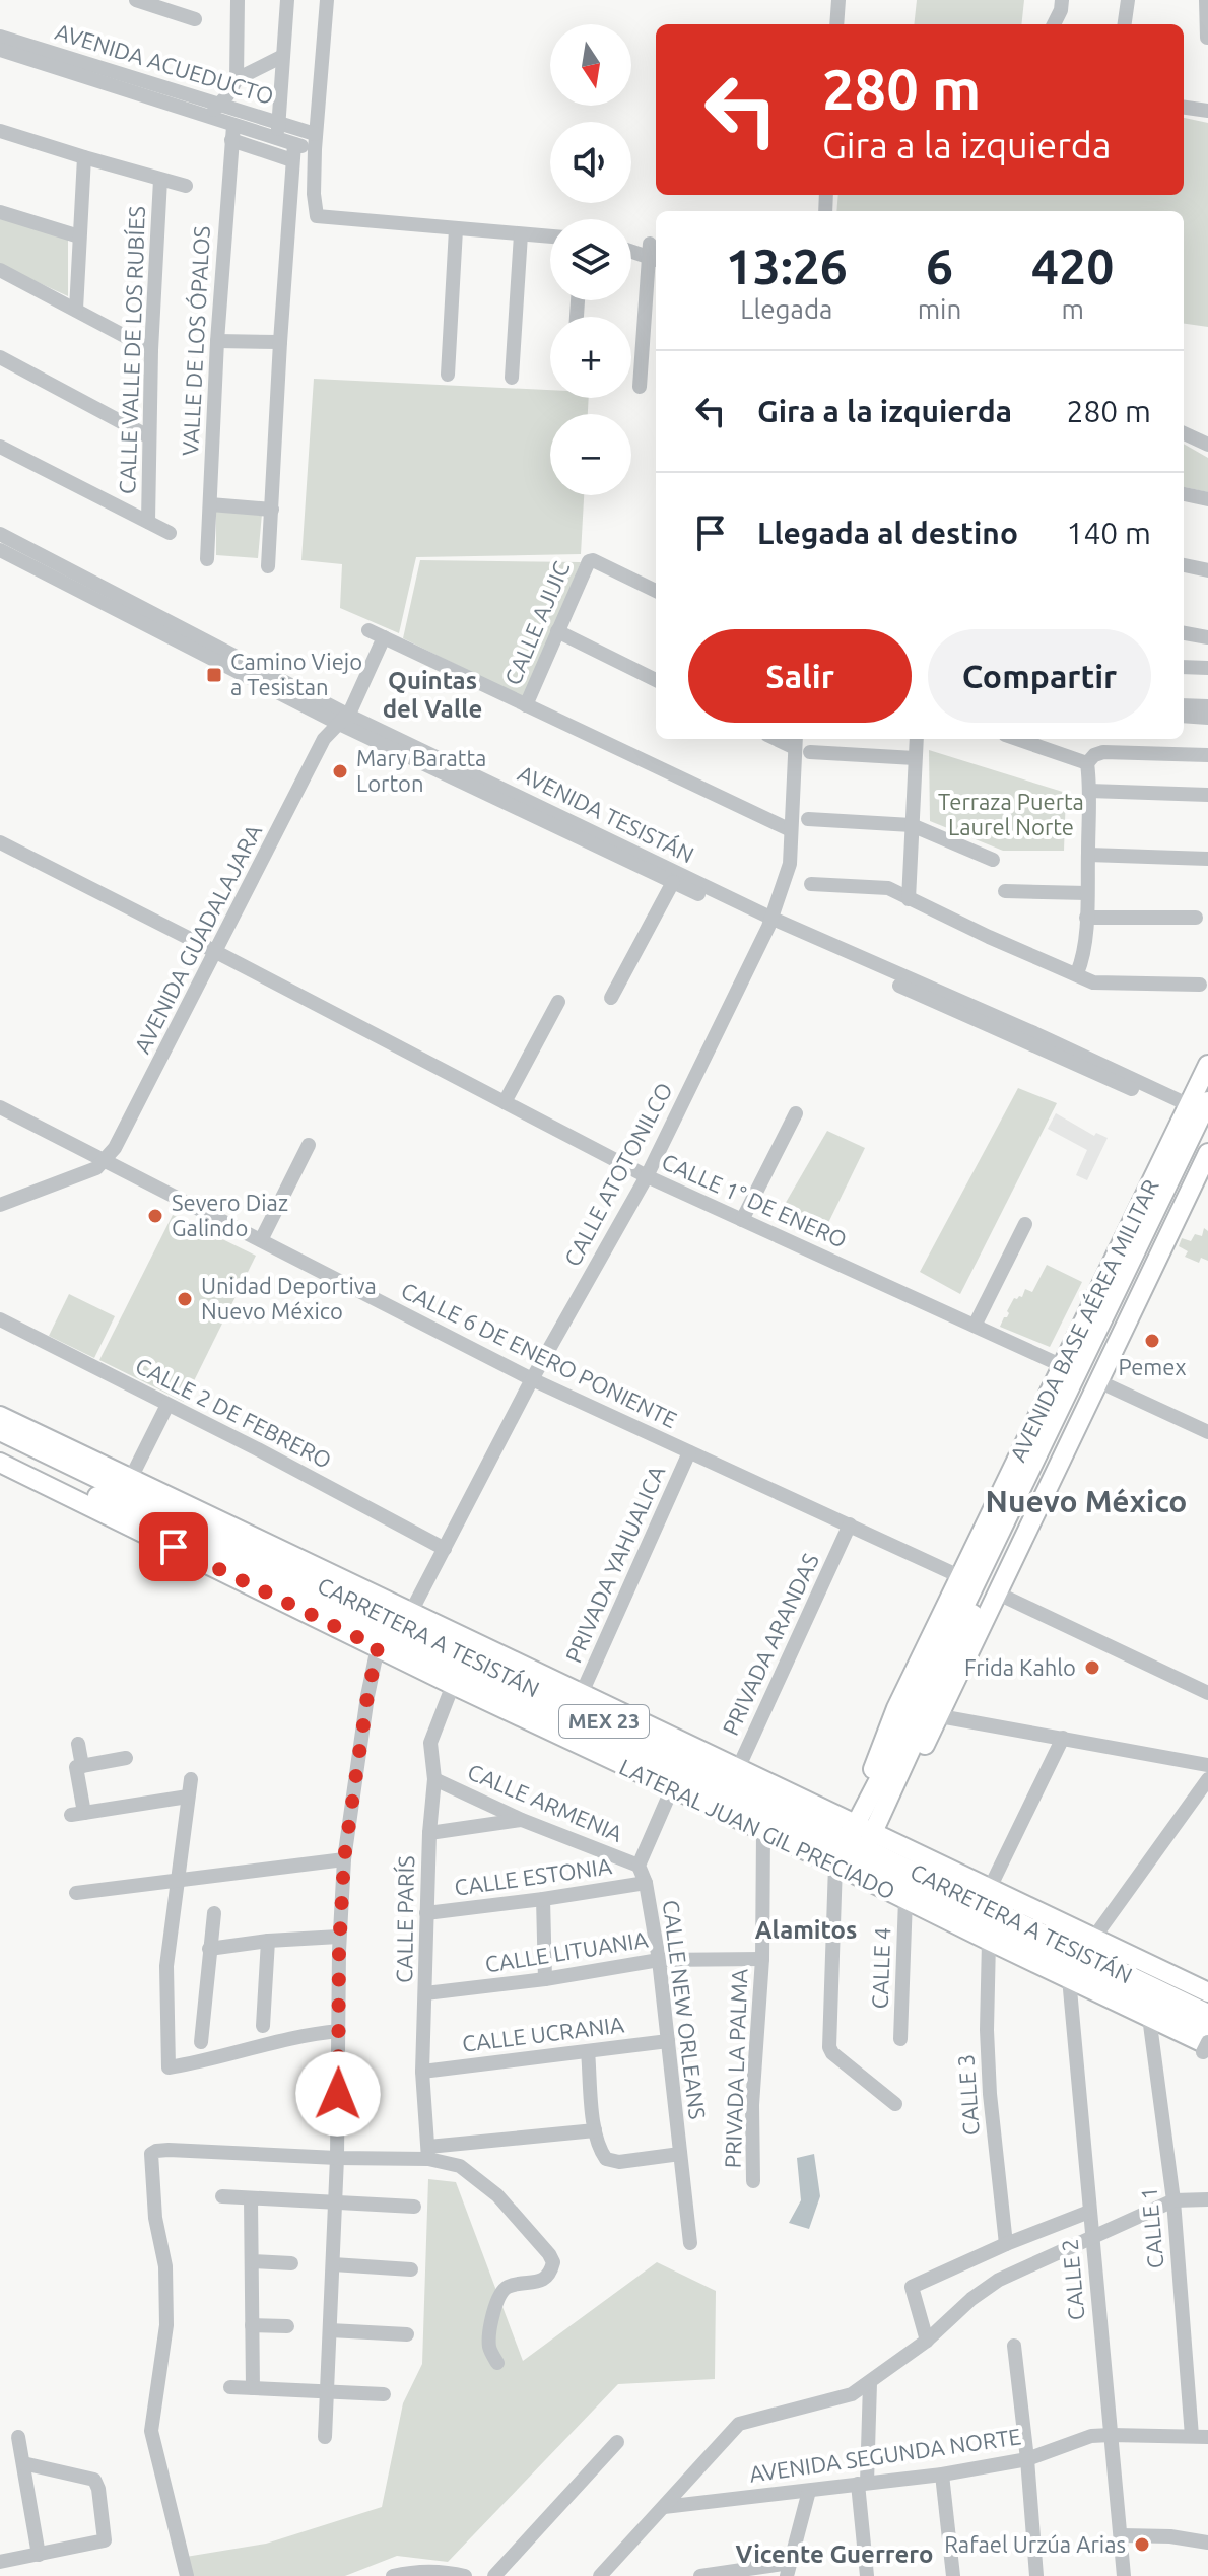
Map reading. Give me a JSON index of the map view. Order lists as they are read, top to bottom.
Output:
{
  "streets": {
    "main road": [
      "AVENIDA BASE AÉREA MILITAR",
      "CARRETERA A TESISTÁN",
      "MEX 23",
      "LATERAL JUAN GIL PRECIADO"
    ],
    "street": [
      "AVENIDA ACUEDUCTO",
      "VALLE DE LOS ÓPALOS",
      "CALLE VALLE DE LOS RUBÍES",
      "CALLE AJIJIC",
      "AVENIDA TESISTÁN",
      "AVENIDA GUADALAJARA",
      "CALLE ATOTONILCO",
      "CALLE 1° DE ENERO",
      "CALLE 6 DE ENERO PONIENTE",
      "CALLE 2 DE FEBRERO",
      "PRIVADA YAHUALICA",
      "PRIVADA ARANDAS",
      "CALLE ARMENIA",
      "CALLE ESTONIA",
      "CALLE PARÍS",
      "CALLE LITUANIA",
      "CALLE 4",
      "CALLE NEW ORLEANS",
      "CALLE UCRANIA",
      "PRIVADA LA PALMA",
      "CALLE 3",
      "CALLE 1",
      "CALLE 2",
      "AVENIDA SEGUNDA NORTE"
    ]
  },
  "crossings": [
    ["AVENIDA ACUEDUCTO", "VALLE DE LOS ÓPALOS"],
    ["AVENIDA TESISTÁN", "AVENIDA GUADALAJARA"],
    ["AVENIDA TESISTÁN", "CALLE ATOTONILCO"],
    ["AVENIDA TESISTÁN", "AVENIDA BASE AÉREA MILITAR"],
    ["AVENIDA GUADALAJARA", "CALLE 1° DE ENERO"],
    ["AVENIDA GUADALAJARA", "CALLE 6 DE ENERO PONIENTE"],
    ["CALLE ATOTONILCO", "CALLE 1° DE ENERO"],
    ["CALLE ATOTONILCO", "CALLE 6 DE ENERO PONIENTE"],
    ["CALLE ATOTONILCO", "CALLE 2 DE FEBRERO"],
    ["CALLE ATOTONILCO", "LATERAL JUAN GIL PRECIADO"],
    ["CALLE 1° DE ENERO", "AVENIDA BASE AÉREA MILITAR"],
    ["AVENIDA BASE AÉREA MILITAR", "CALLE 6 DE ENERO PONIENTE"],
    ["AVENIDA BASE AÉREA MILITAR", "CARRETERA A TESISTÁN"],
    ["AVENIDA BASE AÉREA MILITAR", "LATERAL JUAN GIL PRECIADO"],
    ["CALLE 6 DE ENERO PONIENTE", "PRIVADA YAHUALICA"],
    ["CALLE 6 DE ENERO PONIENTE", "PRIVADA ARANDAS"],
    ["PRIVADA YAHUALICA", "LATERAL JUAN GIL PRECIADO"],
    ["CARRETERA A TESISTÁN", "PRIVADA ARANDAS"],
    ["CARRETERA A TESISTÁN", "LATERAL JUAN GIL PRECIADO"],
    ["PRIVADA ARANDAS", "LATERAL JUAN GIL PRECIADO"],
    ["CALLE ARMENIA", "CALLE PARÍS"],
    ["CALLE ARMENIA", "CALLE NEW ORLEANS"],
    ["LATERAL JUAN GIL PRECIADO", "CALLE PARÍS"],
    ["LATERAL JUAN GIL PRECIADO", "CALLE 4"],
    ["LATERAL JUAN GIL PRECIADO", "PRIVADA LA PALMA"],
    ["LATERAL JUAN GIL PRECIADO", "CALLE 3"],
    ["LATERAL JUAN GIL PRECIADO", "CALLE 1"],
    ["LATERAL JUAN GIL PRECIADO", "CALLE 2"],
    ["CALLE ESTONIA", "CALLE PARÍS"],
    ["CALLE ESTONIA", "CALLE NEW ORLEANS"],
    ["CALLE PARÍS", "CALLE LITUANIA"],
    ["CALLE PARÍS", "CALLE UCRANIA"],
    ["CALLE LITUANIA", "CALLE NEW ORLEANS"],
    ["CALLE LITUANIA", "PRIVADA LA PALMA"],
    ["CALLE NEW ORLEANS", "CALLE UCRANIA"],
    ["CALLE 1", "AVENIDA SEGUNDA NORTE"],
    ["CALLE 2", "AVENIDA SEGUNDA NORTE"]
  ],
  "districts": [
    "Quintas del Valle",
    "Nuevo México",
    "Alamitos",
    "Vicente Guerrero"
  ],
  "parks": ["Terraza Puerta Laurel Norte"],
  "places": {
    "transit": ["Camino Viejo a Tesistan"],
    "other": [
      "Mary Baratta Lorton",
      "Severo Diaz Galindo",
      "Unidad Deportiva Nuevo México",
      "Pemex",
      "Frida Kahlo",
      "Rafael Urzúa Arias"
    ]
  },
  "north": "bottom",
  "page": {
    "map_buttons": ["+", "−"],
    "turn": ["280 m", "Gira a la izquierda"],
    "eta": [
      "13:26",
      "Llegada",
      "6",
      "min",
      "420",
      "m"
    ],
    "list": [
      {
        "name": "Gira a la izquierda",
        "value": "280 m"
      },
      {
        "name": "Llegada al destino",
        "value": "140 m"
      }
    ],
    "buttons": ["Salir", "Compartir"]
  }
}
